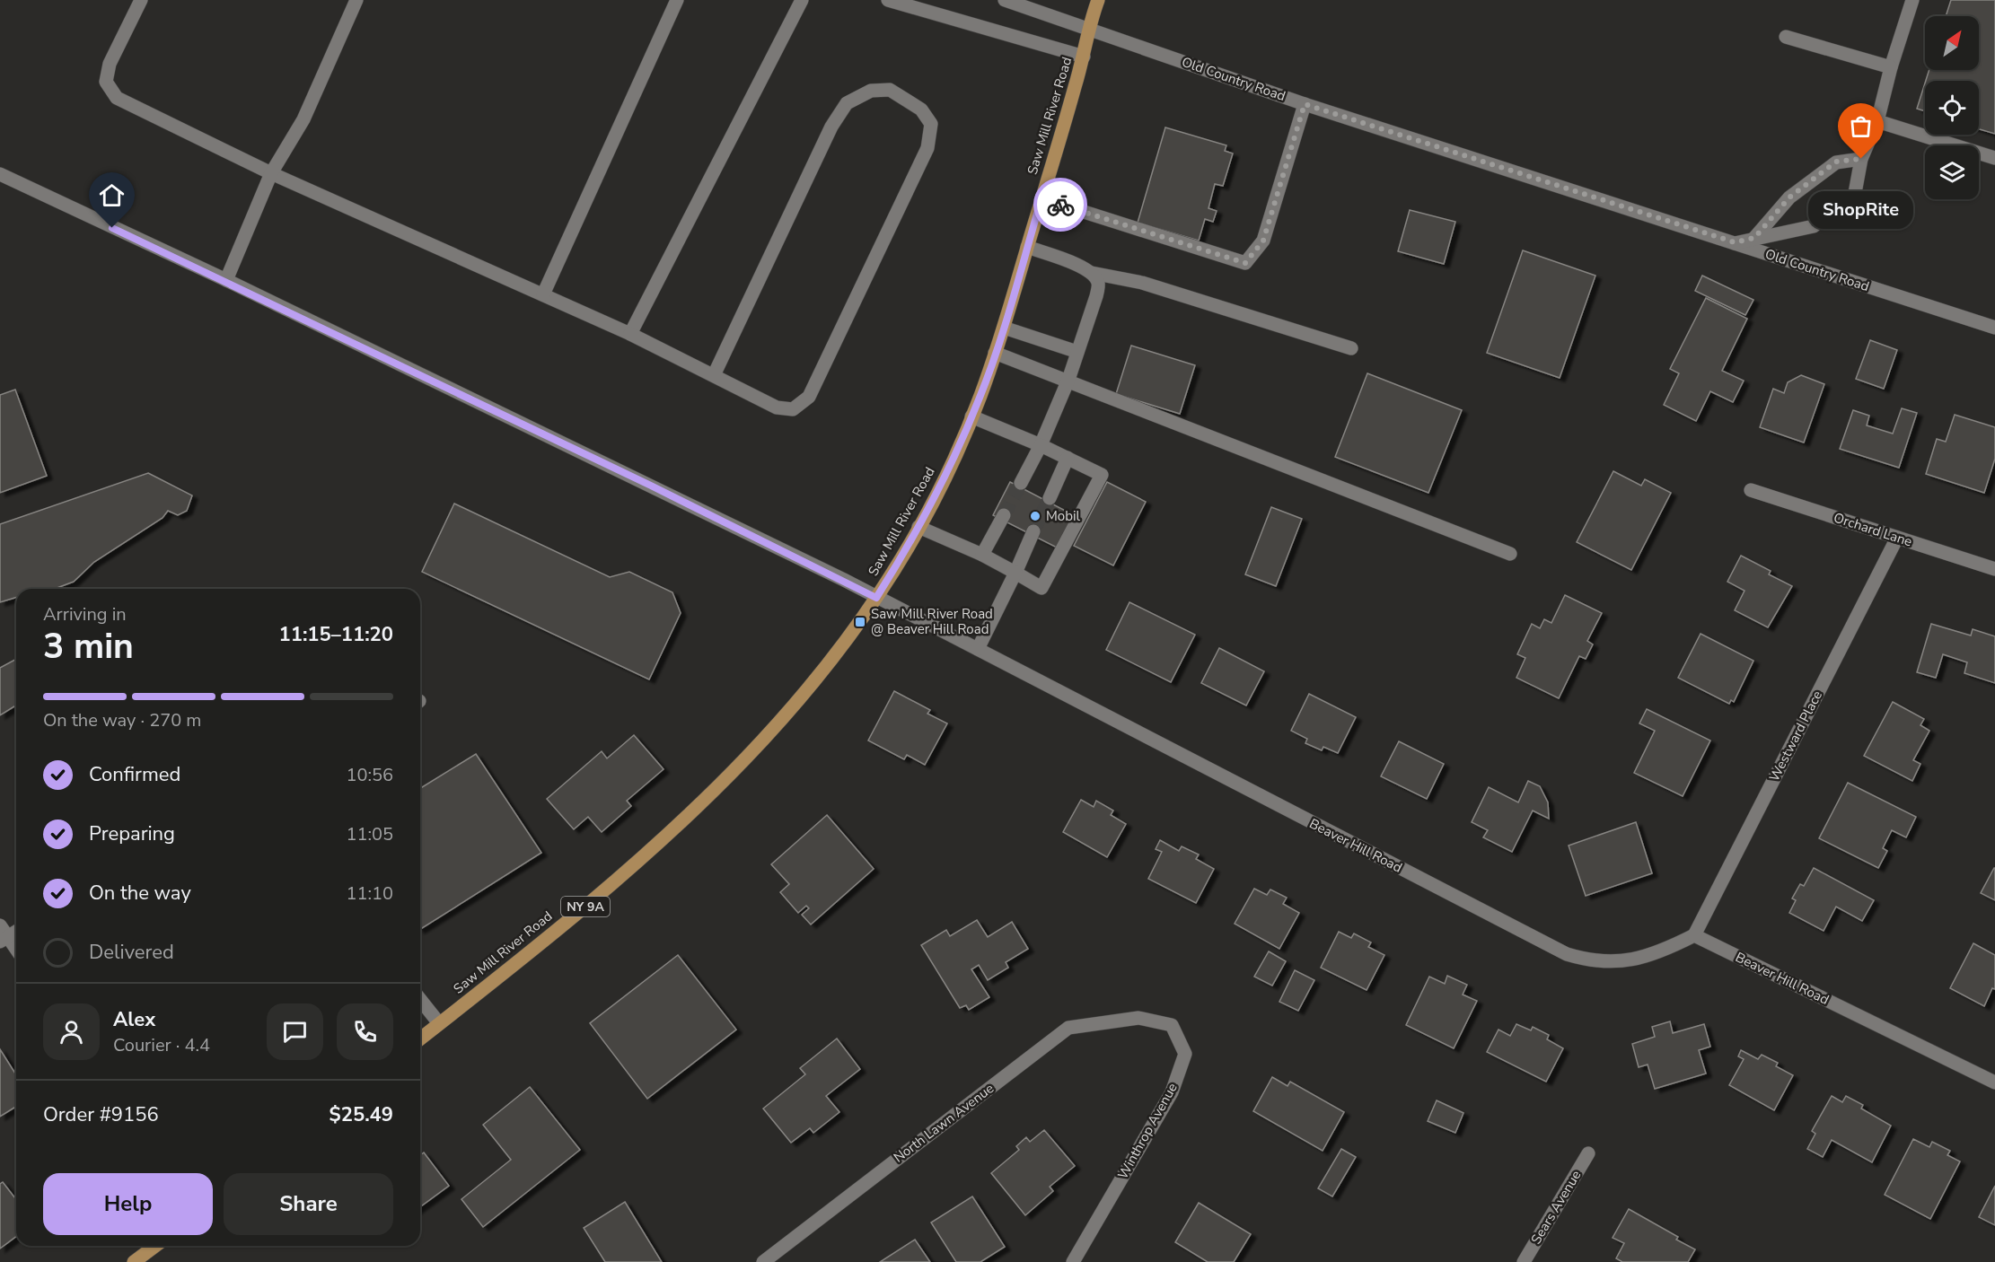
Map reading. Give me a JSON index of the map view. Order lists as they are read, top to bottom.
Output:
{
  "streets": {
    "main road": ["Saw Mill River Road", "NY 9A"],
    "street": [
      "Old Country Road",
      "Orchard Lane",
      "Westward Place",
      "Beaver Hill Road",
      "North Lawn Avenue",
      "Winthrop Avenue",
      "Sears Avenue"
    ]
  },
  "crossings": [
    ["Old Country Road", "Saw Mill River Road"],
    ["Saw Mill River Road", "Beaver Hill Road"],
    ["Orchard Lane", "Westward Place"],
    ["Westward Place", "Beaver Hill Road"],
    ["North Lawn Avenue", "Winthrop Avenue"]
  ],
  "places": {
    "other": ["ShopRite", "Mobil"],
    "transit": ["Saw Mill River Road @ Beaver Hill Road"]
  },
  "north": "top right",
  "page": {
    "bubble": "ShopRite",
    "heading": ["3 min", "Arriving in", "11:15–11:20"],
    "panel": [
      "Alex",
      "Courier · 4.4",
      "Order #9156",
      "$25.49"
    ],
    "bar": "On the way · 270 m",
    "list": [
      ["Confirmed", "10:56"],
      ["Preparing", "11:05"],
      ["On the way", "11:10"],
      "Delivered"
    ],
    "buttons": ["Help", "Share"]
  }
}
